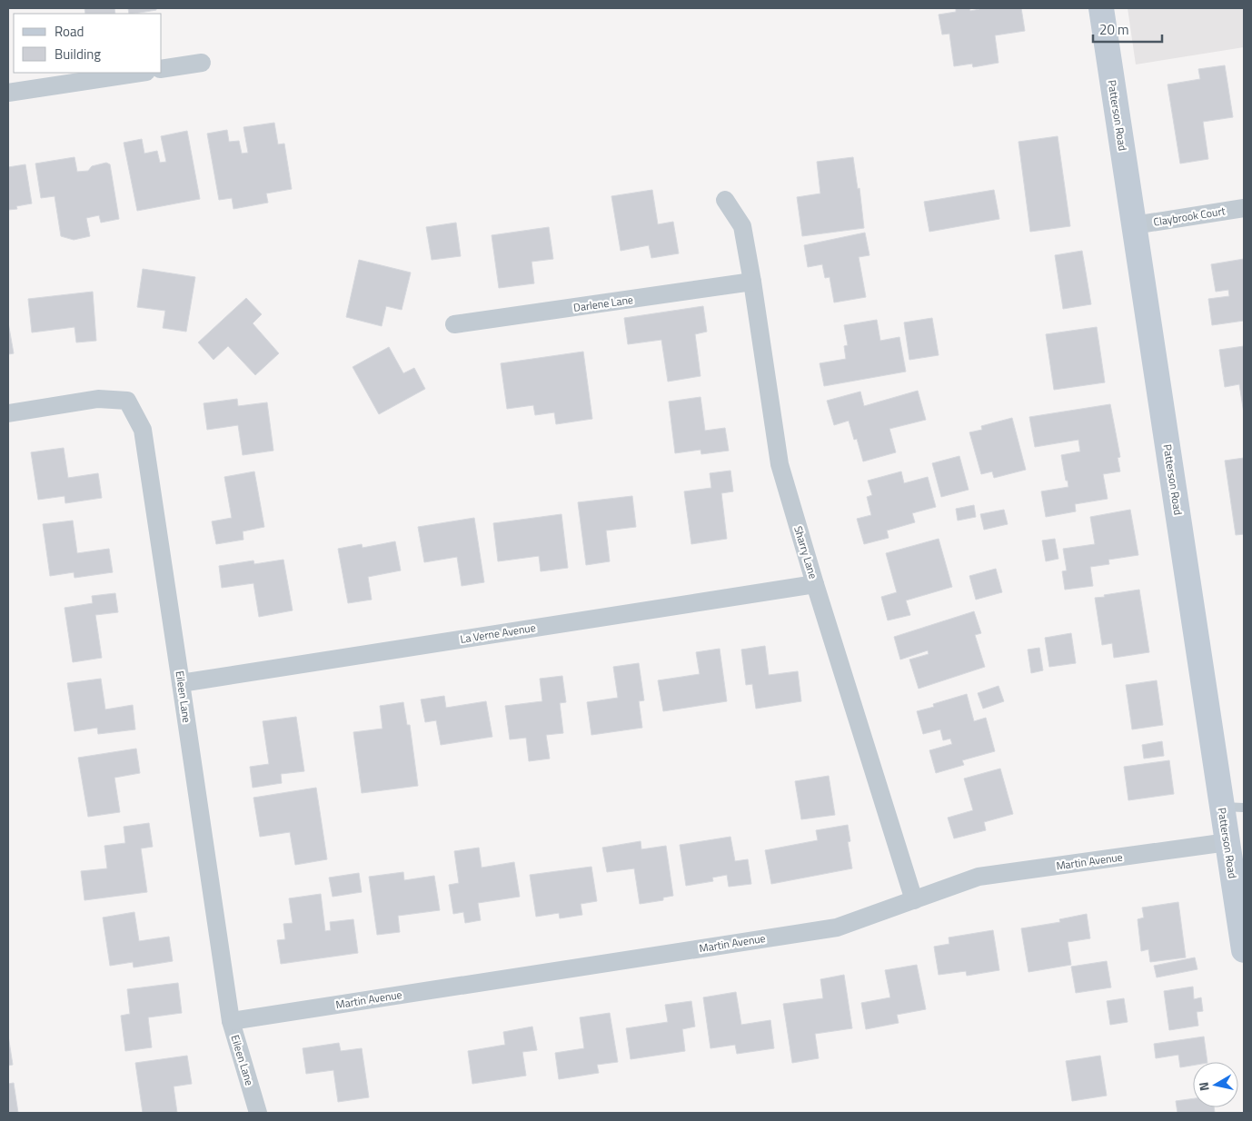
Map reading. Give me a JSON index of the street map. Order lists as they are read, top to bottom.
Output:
{
  "streets": {
    "street": [
      "Patterson Road",
      "Claybrook Court",
      "Darlene Lane",
      "Sharry Lane",
      "La Verne Avenue",
      "Eileen Lane",
      "Martin Avenue"
    ]
  },
  "crossings": [
    ["Patterson Road", "Claybrook Court"],
    ["Patterson Road", "Martin Avenue"],
    ["Darlene Lane", "Sharry Lane"],
    ["Sharry Lane", "La Verne Avenue"],
    ["Sharry Lane", "Martin Avenue"],
    ["La Verne Avenue", "Eileen Lane"],
    ["Eileen Lane", "Martin Avenue"]
  ],
  "legend": ["Road", "Building"],
  "scale_bar": "20 m",
  "north": "left"
}
